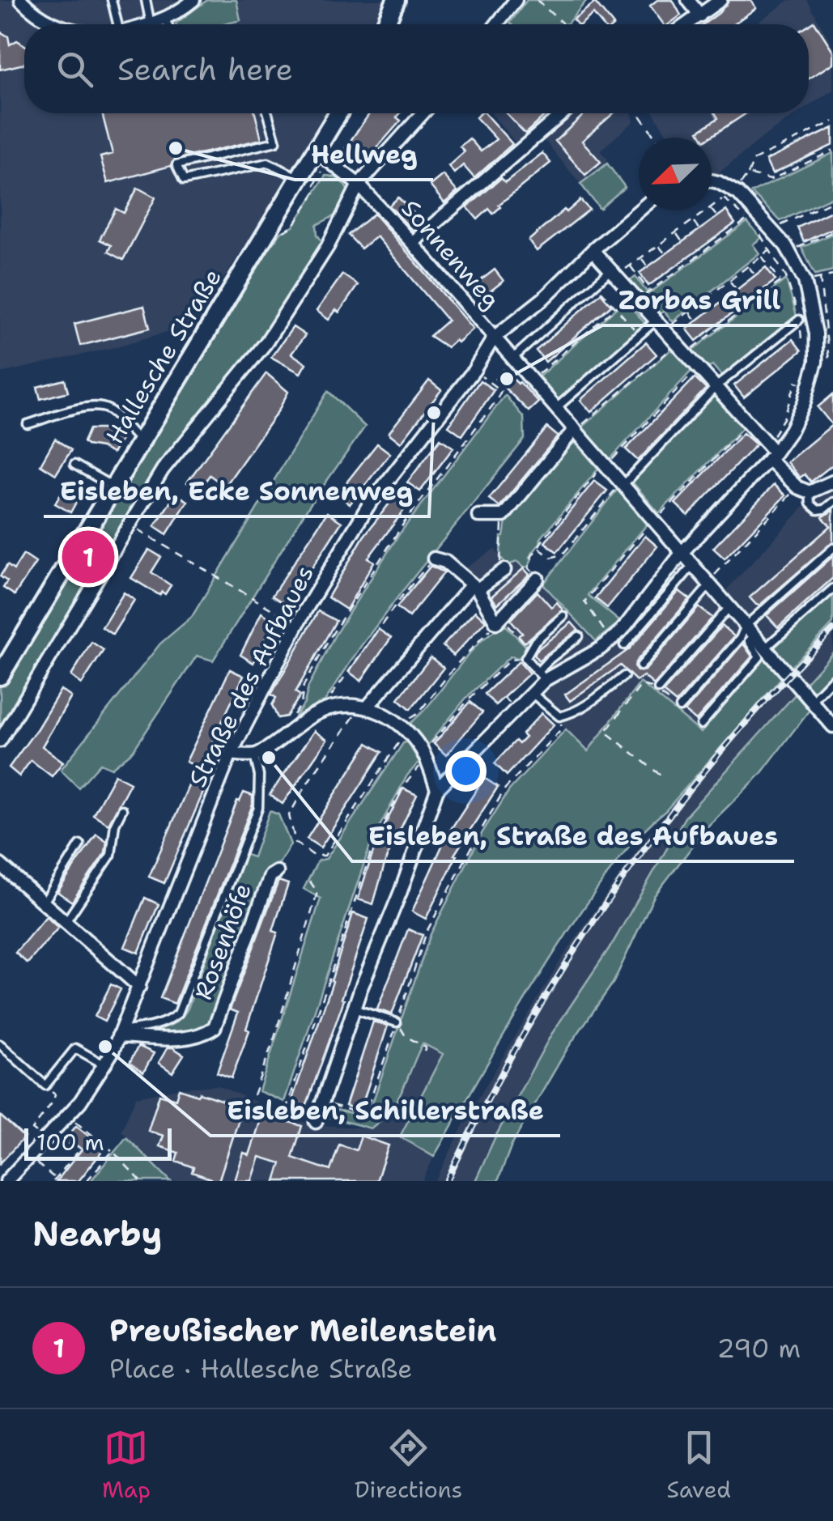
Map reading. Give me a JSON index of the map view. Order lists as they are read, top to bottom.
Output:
{
  "streets": {
    "main road": ["Hallesche Straße"],
    "street": ["Sonnenweg", "Straße des Aufbaues", "Rosenhöfe"]
  },
  "crossings": [
    ["Sonnenweg", "Hallesche Straße"],
    ["Sonnenweg", "Straße des Aufbaues"],
    ["Straße des Aufbaues", "Rosenhöfe"]
  ],
  "places": [
    "Hellweg",
    "Zorbas Grill",
    "Eisleben, Ecke Sonnenweg",
    "Eisleben, Straße des Aufbaues",
    "Eisleben, Schillerstraße"
  ],
  "scale_bar": "100 m",
  "north": "bottom left",
  "page": {
    "search": "Search here",
    "pins": "1",
    "scale": "100 m",
    "heading": "Nearby",
    "list": [
      {
        "mark": "1",
        "name": "Preußischer Meilenstein",
        "note": "Place · Hallesche Straße",
        "value": "290 m"
      }
    ],
    "nav": ["Map", "Directions", "Saved"]
  }
}
